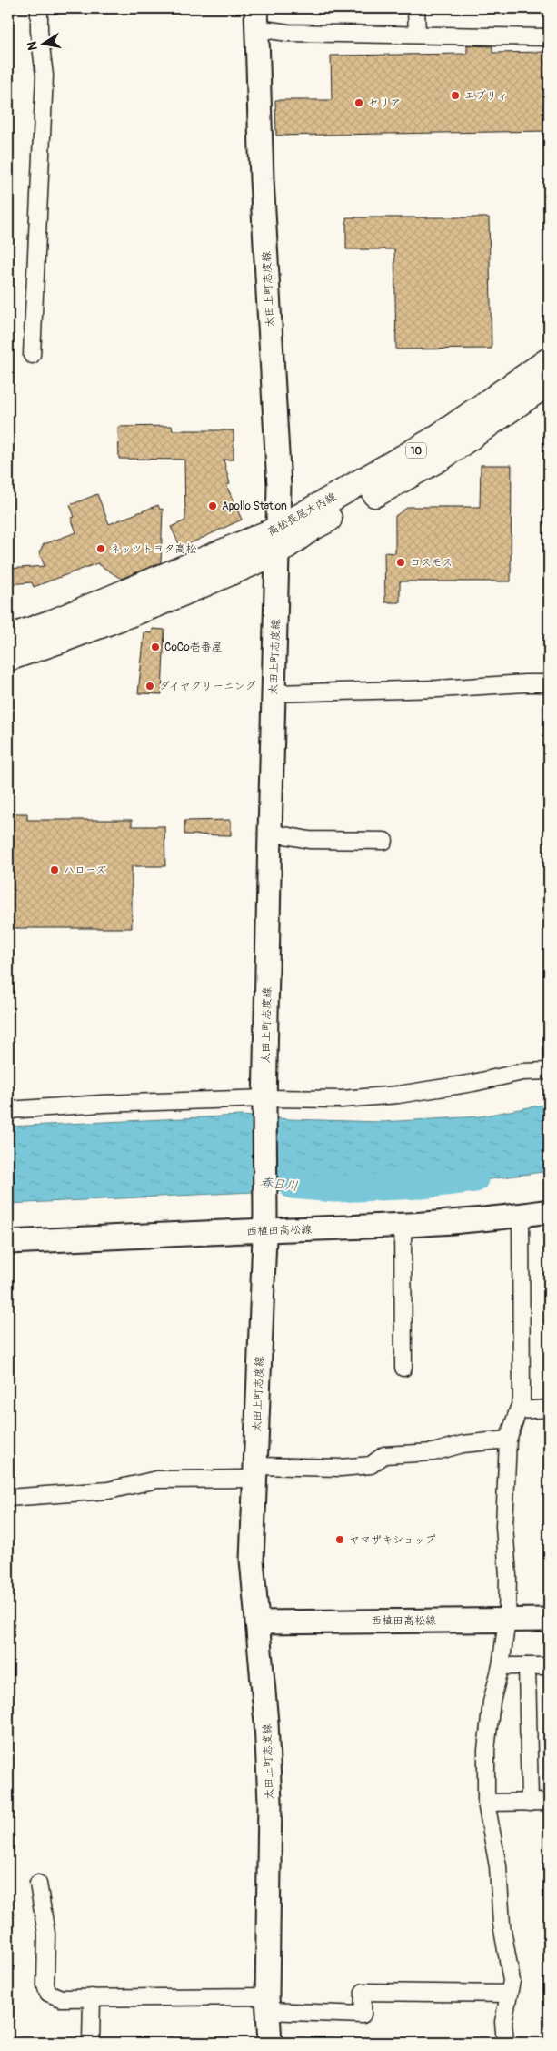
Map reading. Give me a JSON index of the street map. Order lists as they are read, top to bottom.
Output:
{
  "streets": {
    "main road": [
      "太田上町志度線",
      "10",
      "高松長尾大内線",
      "西植田高松線"
    ]
  },
  "crossings": [
    ["太田上町志度線", "高松長尾大内線"],
    ["太田上町志度線", "西植田高松線"]
  ],
  "water": ["春日川"],
  "places": [
    "エブリィ",
    "セリア",
    "Apollo Station",
    "ネッツトヨタ高松",
    "コスモス",
    "CoCo壱番屋",
    "ダイヤクリーニング",
    "ハローズ",
    "ヤマザキショップ"
  ],
  "north": "left"
}
